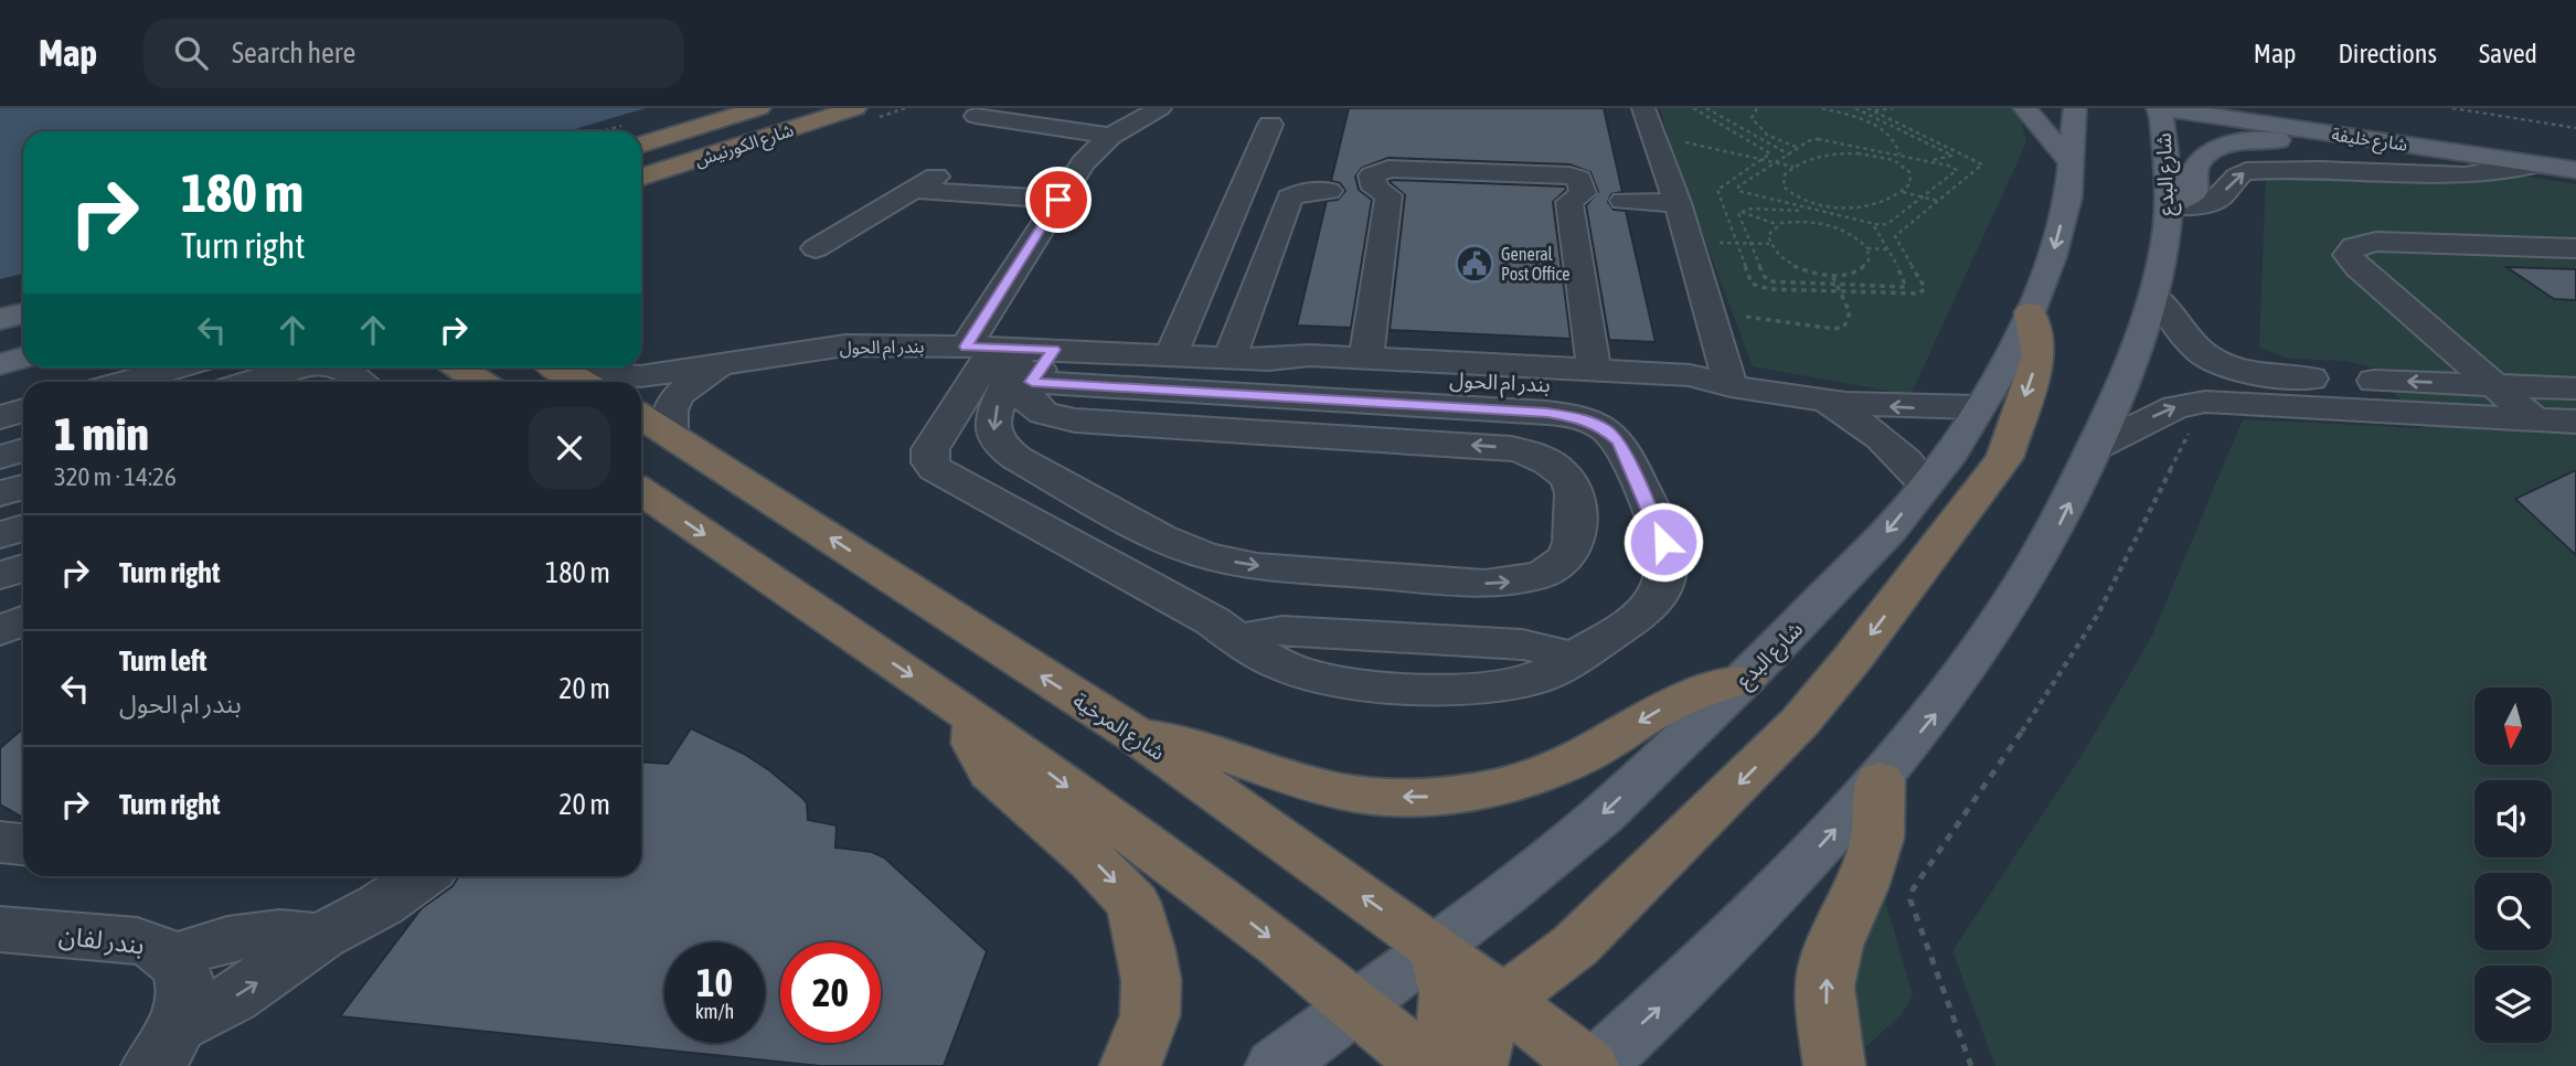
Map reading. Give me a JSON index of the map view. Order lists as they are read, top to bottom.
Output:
{
  "streets": {
    "highway": ["شارع الكورنيش", "شارع المرخية"],
    "main road": ["شارع خليفة", "شارع البدع"],
    "street": ["بندر ام الحول", "بندر لفان"]
  },
  "crossings": [
    ["شارع خليفة", "شارع البدع"],
    ["شارع البدع", "بندر ام الحول"],
    ["شارع البدع", "شارع المرخية"],
    ["بندر ام الحول", "شارع المرخية"]
  ],
  "places": {
    "public building": ["General Post Office"]
  },
  "north": "bottom",
  "page": {
    "header": "Map",
    "search": "Search here",
    "nav": ["Map", "Directions", "Saved"],
    "turn": ["180 m", "Turn right"],
    "heading": ["1 min", "320 m · 14:26"],
    "list": [
      {
        "name": "Turn right",
        "value": "180 m"
      },
      {
        "name": "Turn left",
        "note": "بندر ام الحول",
        "value": "20 m"
      },
      {
        "name": "Turn right",
        "value": "20 m"
      }
    ],
    "speed": "10 km/h",
    "limit": "20"
  }
}
